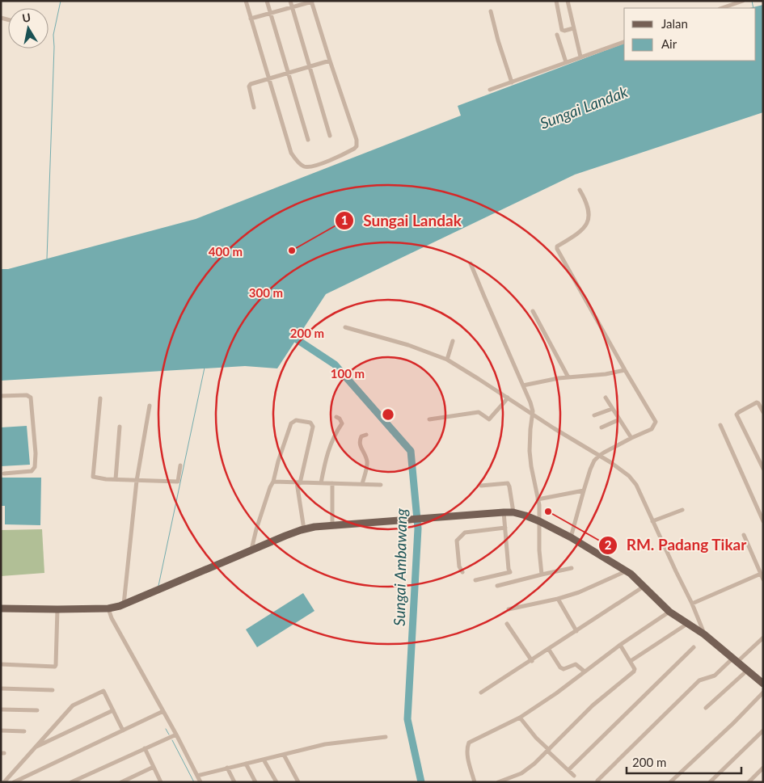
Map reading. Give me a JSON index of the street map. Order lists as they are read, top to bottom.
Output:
{
  "water": ["Sungai Landak", "Sungai Ambawang"],
  "places": ["Sungai Landak", "RM. Padang Tikar"],
  "legend": ["Jalan", "Air"],
  "scale_bar": "200 m",
  "north": "top",
  "rings": [
    "400 m",
    "300 m",
    "200 m",
    "100 m"
  ]
}
